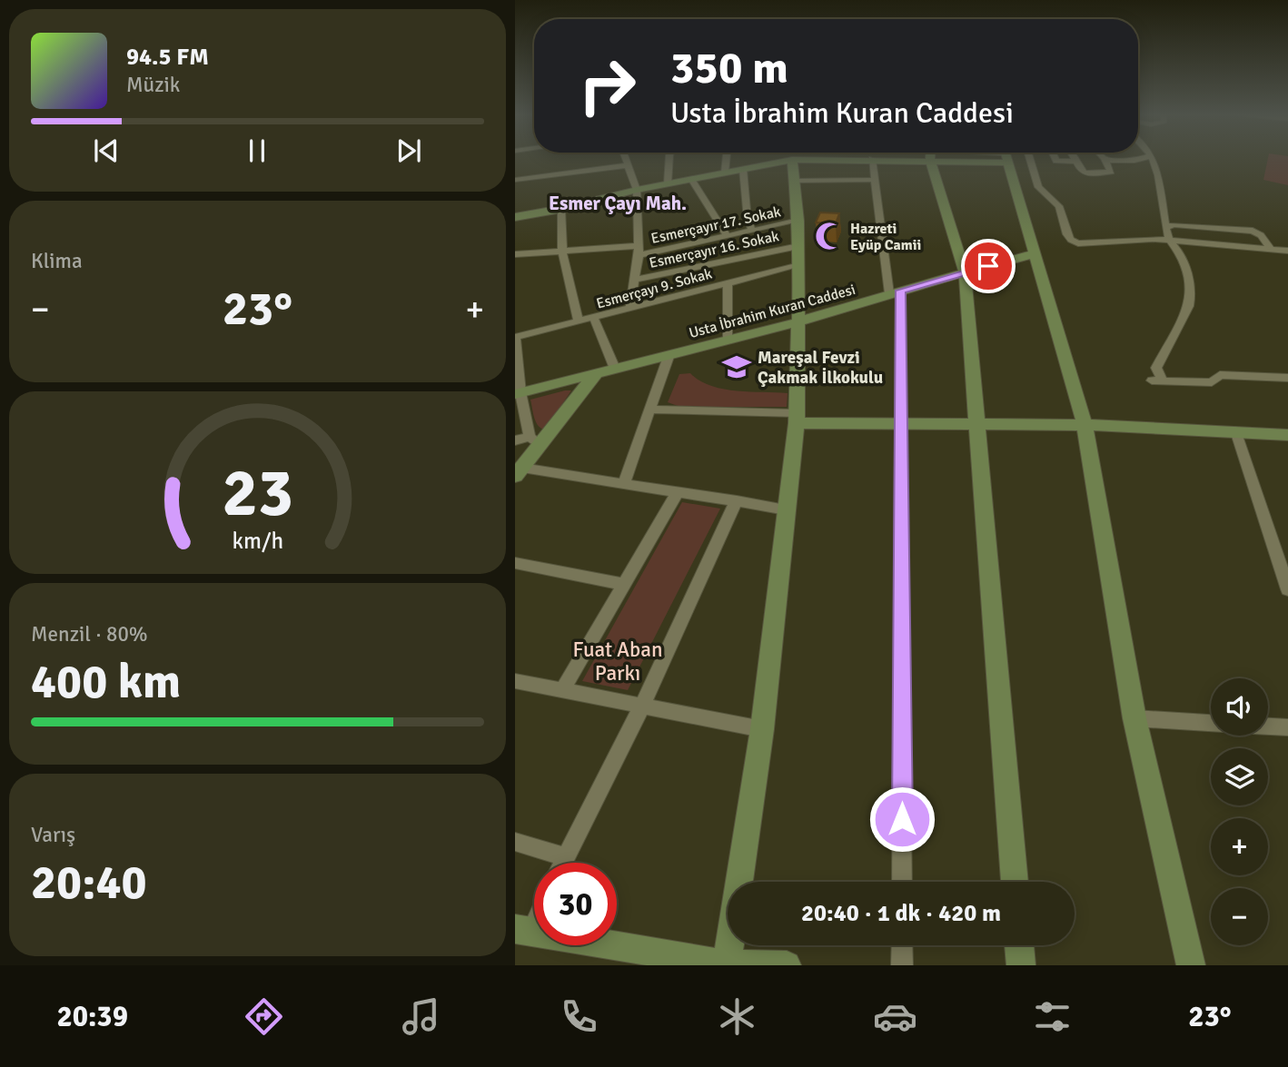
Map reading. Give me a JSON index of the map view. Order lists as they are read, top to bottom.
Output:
{
  "streets": {
    "street": [
      "Esmerçayır 17. Sokak",
      "Esmerçayır 16. Sokak",
      "Esmerçayı 9. Sokak",
      "Usta İbrahim Kuran Caddesi"
    ]
  },
  "crossings": [
    ["Esmerçayır 16. Sokak", "Esmerçayı 9. Sokak"]
  ],
  "districts": ["Esmer Çayı Mah."],
  "parks": ["Fuat Aban Parkı"],
  "places": {
    "mosque": ["Hazreti Eyüp Camii"],
    "school or university": ["Mareşal Fevzi Çakmak İlkokulu"]
  },
  "page": {
    "turn": ["350 m", "Usta İbrahim Kuran Caddesi"],
    "song": ["94.5 FM", "Müzik"],
    "tile": [
      "Klima",
      ["Menzil · 80%", "400 km"],
      ["Varış", "20:40"]
    ],
    "heat": ["−", "23°", "+"],
    "map_buttons": ["+", "−"],
    "limit": "30",
    "trip": "20:40 · 1 dk · 420 m",
    "tabs": ["20:39", "23°"],
    "gauge": ["23", "km/h"]
  }
}
